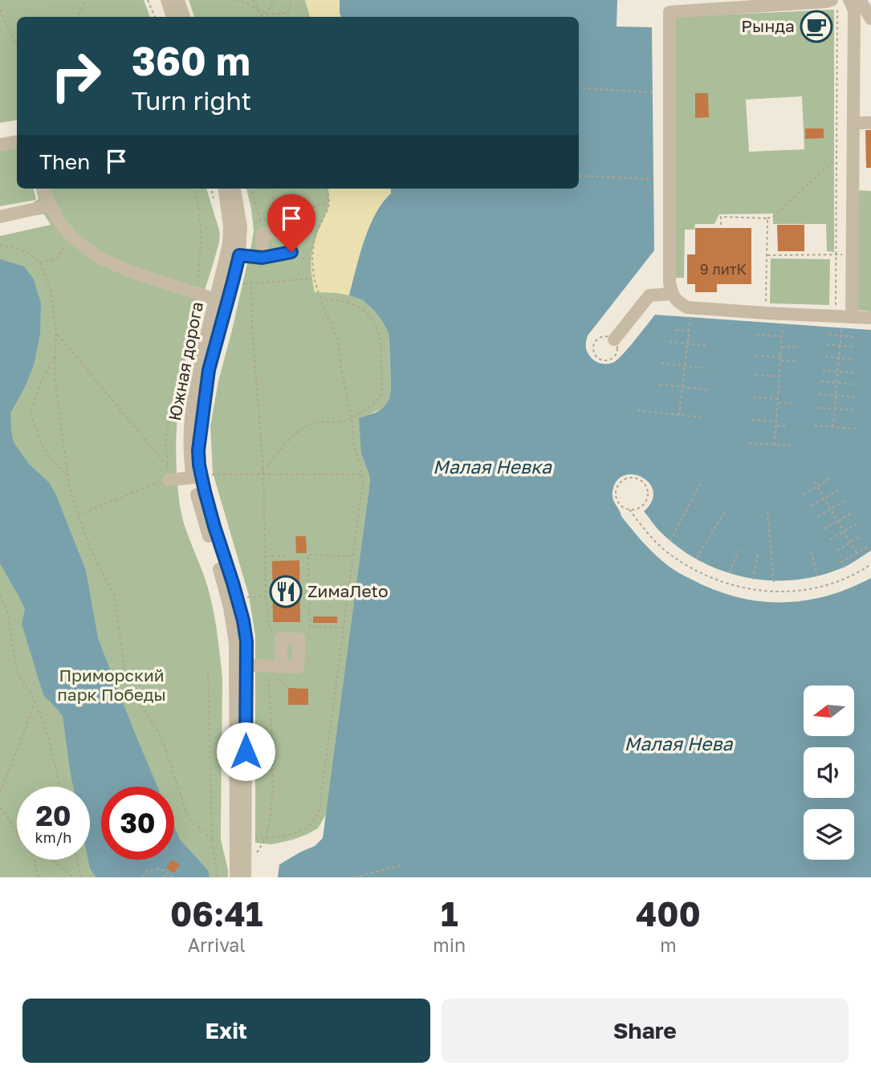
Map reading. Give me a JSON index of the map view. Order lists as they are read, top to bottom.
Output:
{
  "streets": {
    "street": ["Южная дорога"]
  },
  "water": ["Малая Невка", "Малая Нева"],
  "parks": ["Приморский парк Победы"],
  "places": {
    "cafe": ["Рында"],
    "restaurant": ["ZимаЛеtо"]
  },
  "house_numbers": ["9 литК"],
  "north": "left",
  "page": {
    "turn": ["360 m", "Turn right"],
    "then": "Then",
    "speed": "20 km/h",
    "limit": "30",
    "eta": [
      "06:41",
      "Arrival",
      "1",
      "min",
      "400",
      "m"
    ],
    "buttons": ["Exit", "Share"]
  }
}
